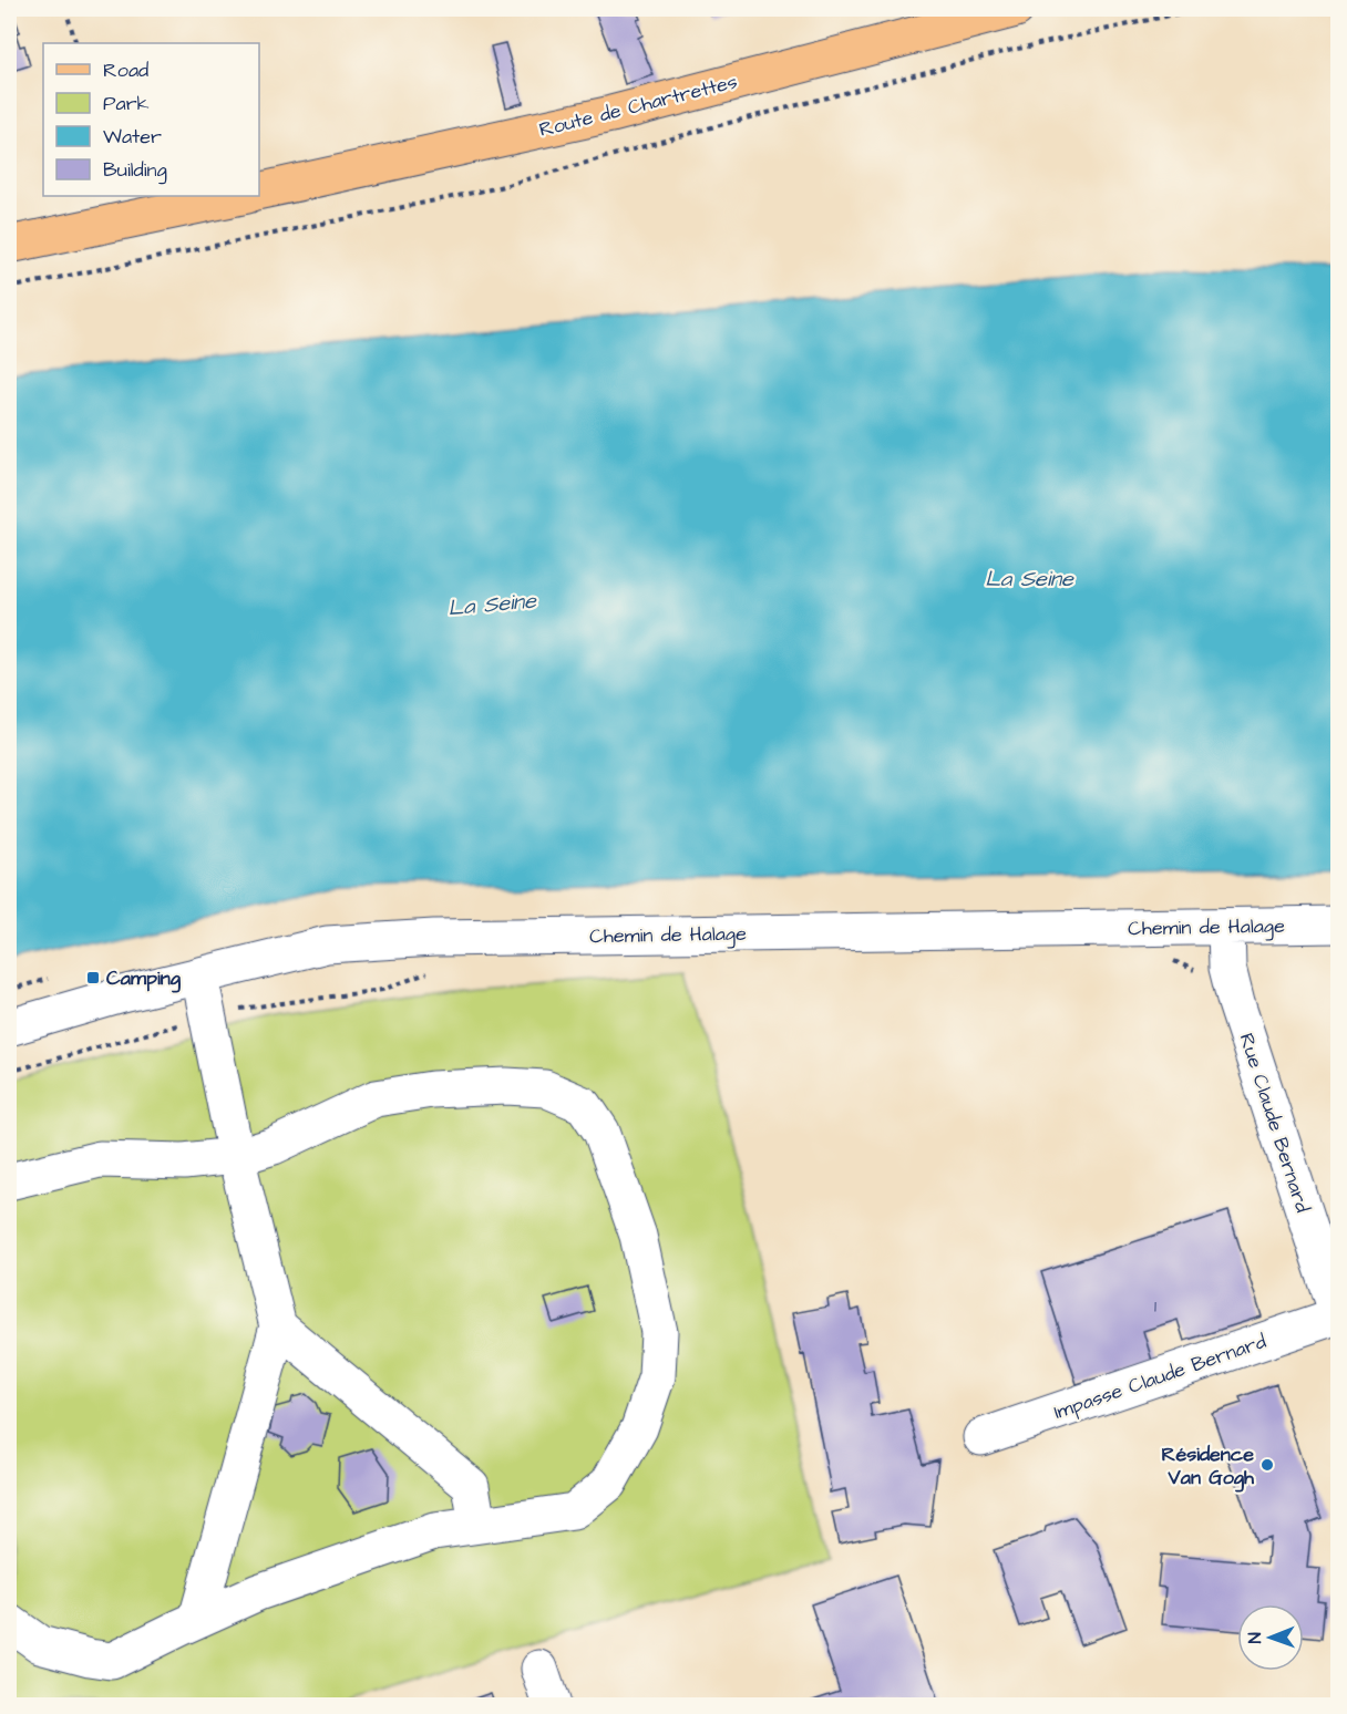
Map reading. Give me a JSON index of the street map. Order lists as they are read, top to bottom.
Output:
{
  "streets": {
    "main road": ["Route de Chartrettes"],
    "street": ["Chemin de Halage", "Rue Claude Bernard", "Impasse Claude Bernard"]
  },
  "crossings": [
    ["Chemin de Halage", "Rue Claude Bernard"],
    ["Rue Claude Bernard", "Impasse Claude Bernard"]
  ],
  "water": ["La Seine"],
  "places": {
    "transit": ["Camping"],
    "other": ["Résidence Van Gogh"]
  },
  "house_numbers": ["1"],
  "legend": [
    "Road",
    "Park",
    "Water",
    "Building"
  ],
  "north": "left"
}
